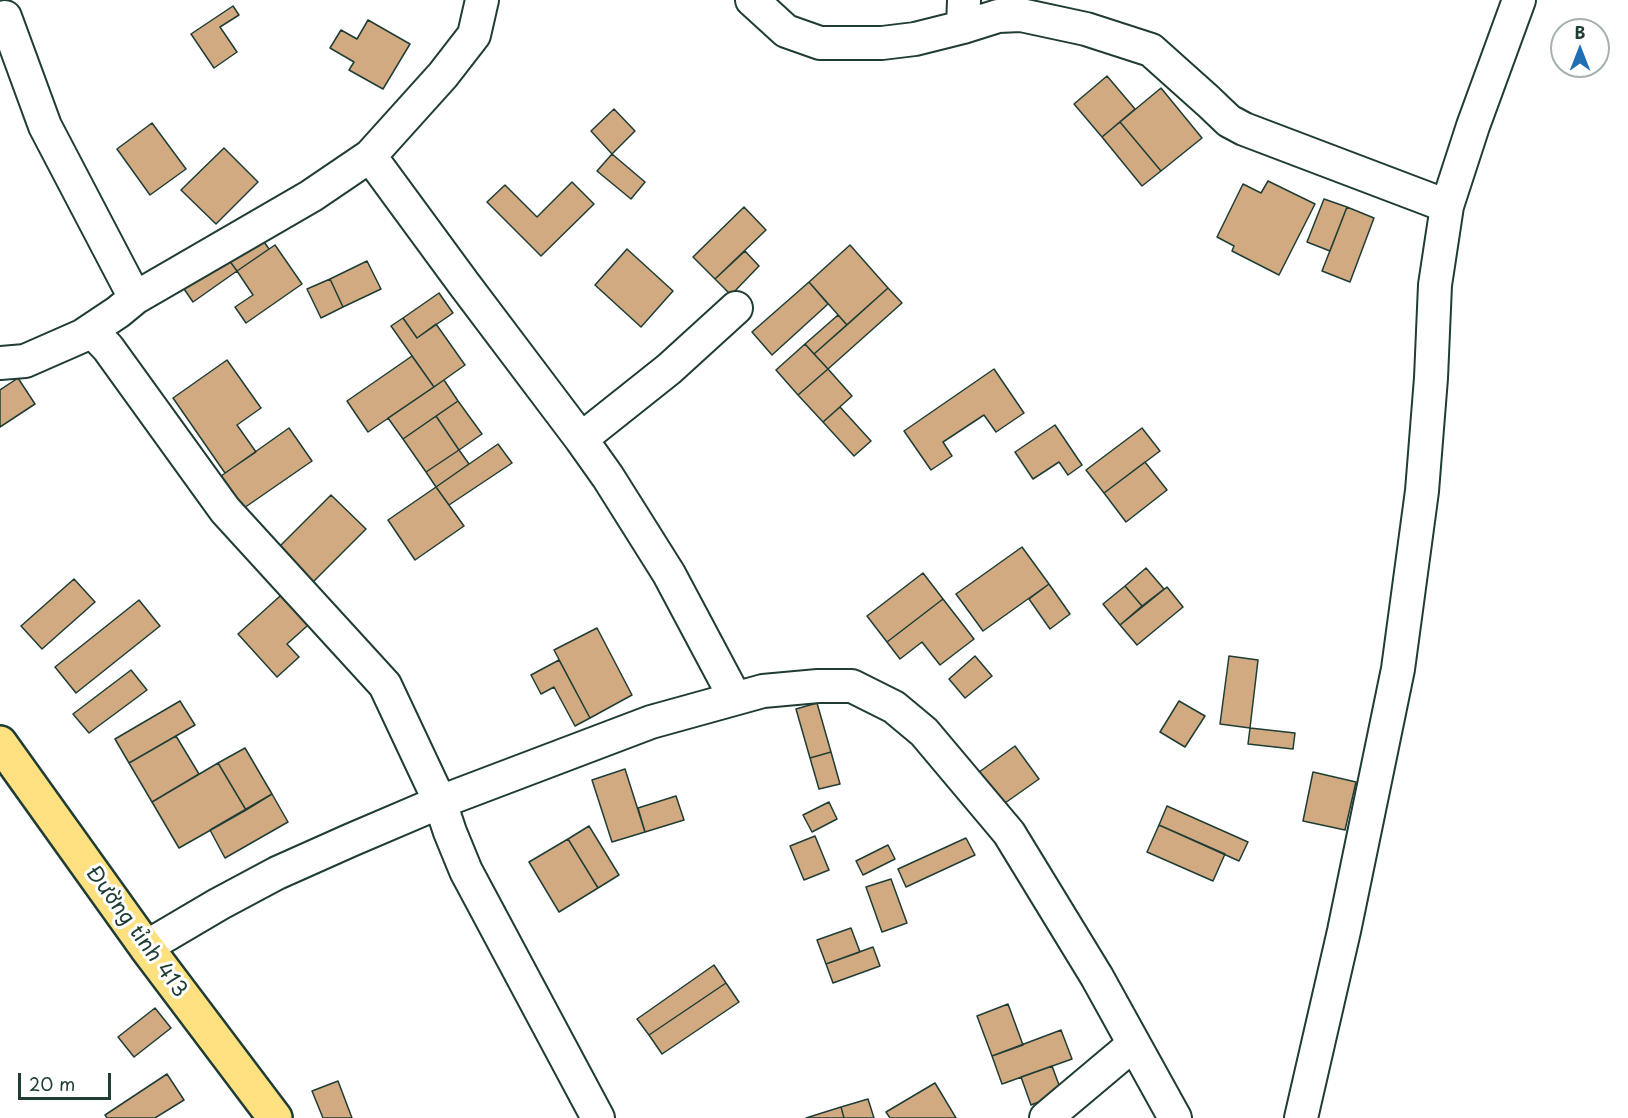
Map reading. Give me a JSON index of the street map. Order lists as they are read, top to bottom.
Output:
{
  "streets": {
    "main road": ["Đường tỉnh 413"]
  },
  "scale_bar": "20 m",
  "north": "top"
}
